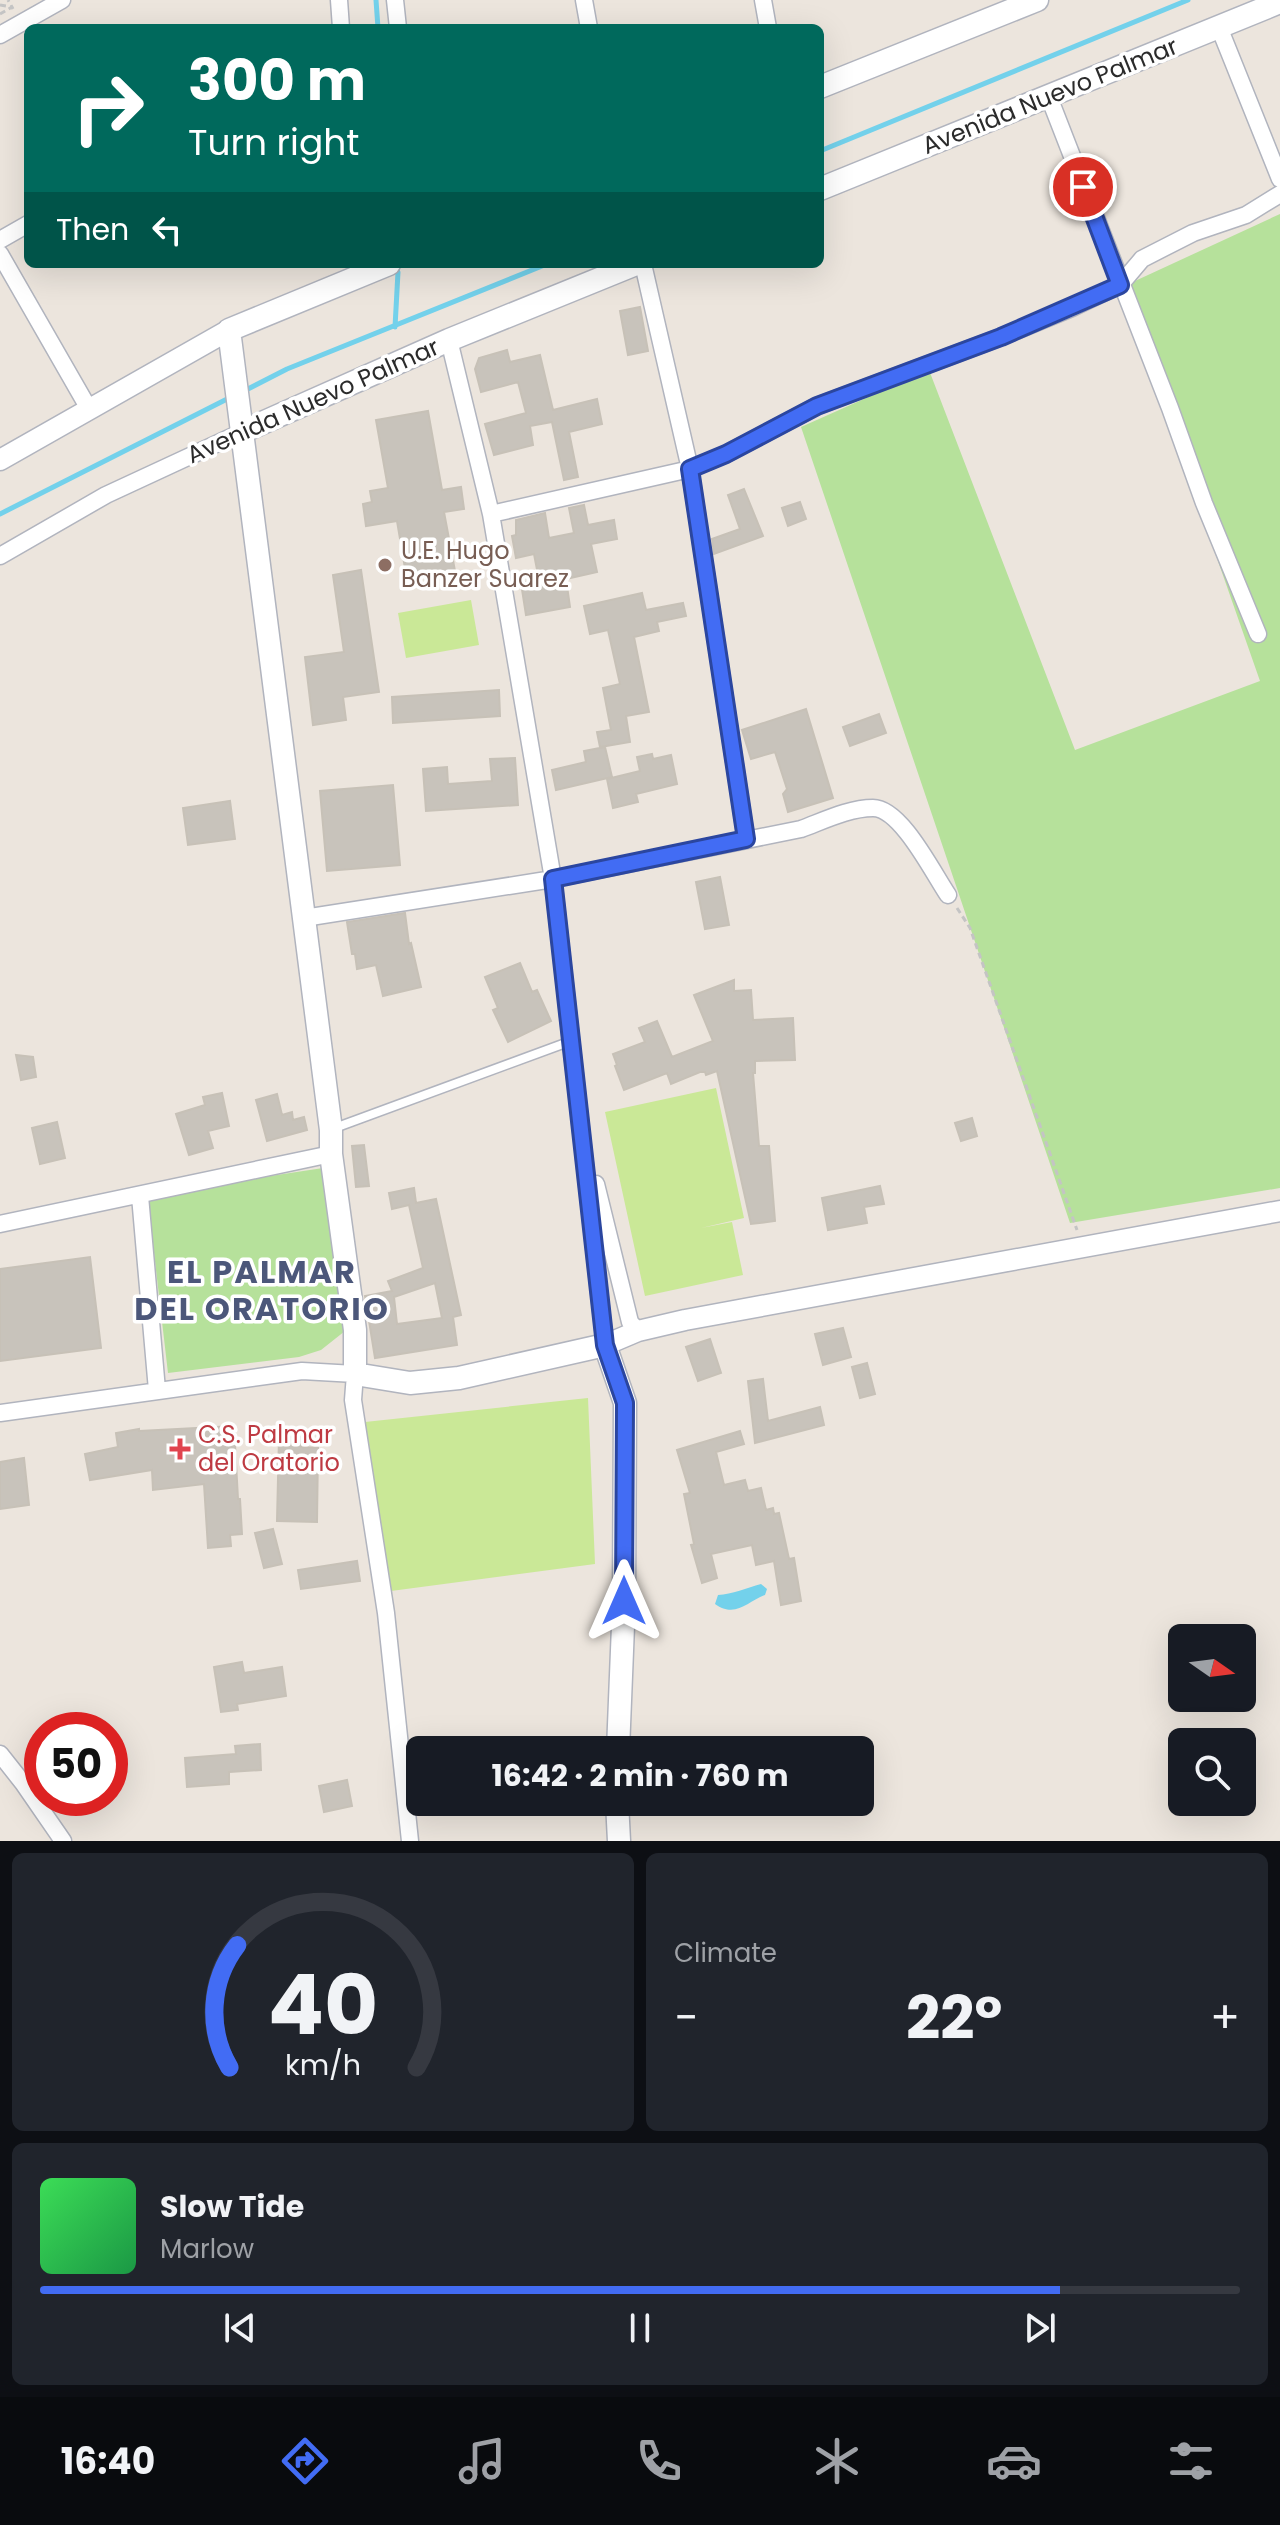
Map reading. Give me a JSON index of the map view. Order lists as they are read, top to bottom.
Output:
{
  "streets": {
    "main road": ["Avenida Nuevo Palmar"]
  },
  "districts": ["EL PALMAR DEL ORATORIO"],
  "places": {
    "other": ["U.E. Hugo Banzer Suarez"],
    "health": ["C.S. Palmar del Oratorio"]
  },
  "north": "right",
  "page": {
    "turn": ["300 m", "Turn right"],
    "then": "Then",
    "limit": "50",
    "trip": "16:42 · 2 min · 760 m",
    "tile": "Climate",
    "heat": ["−", "22°", "+"],
    "song": ["Slow Tide", "Marlow"],
    "tabs": "16:40",
    "gauge": ["40", "km/h"]
  }
}
